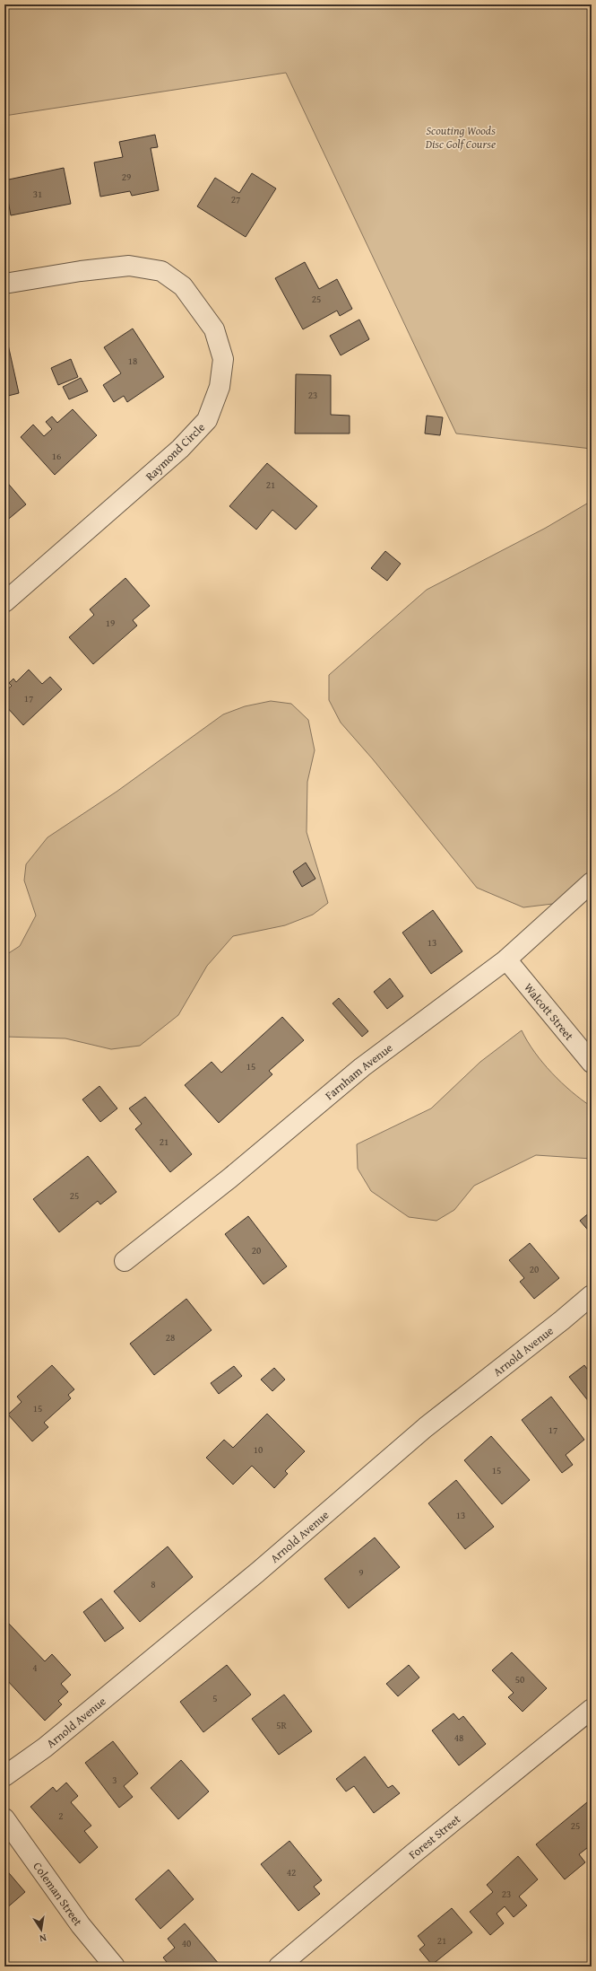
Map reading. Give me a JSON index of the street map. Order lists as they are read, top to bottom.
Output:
{
  "streets": {
    "street": [
      "Raymond Circle",
      "Walcott Street",
      "Farnham Avenue",
      "Arnold Avenue",
      "Forest Street",
      "Coleman Street"
    ]
  },
  "crossings": [
    ["Walcott Street", "Farnham Avenue"]
  ],
  "parks": ["Scouting Woods Disc Golf Course"],
  "house_numbers": [
    "29",
    "31",
    "27",
    "25",
    "18",
    "23",
    "16",
    "21",
    "19",
    "17",
    "13",
    "15",
    "21",
    "25",
    "20",
    "20",
    "28",
    "15",
    "17",
    "10",
    "15",
    "13",
    "9",
    "8",
    "4",
    "50",
    "5",
    "5R",
    "48",
    "3",
    "2",
    "25",
    "42",
    "23",
    "21",
    "40"
  ],
  "north": "bottom"
}
